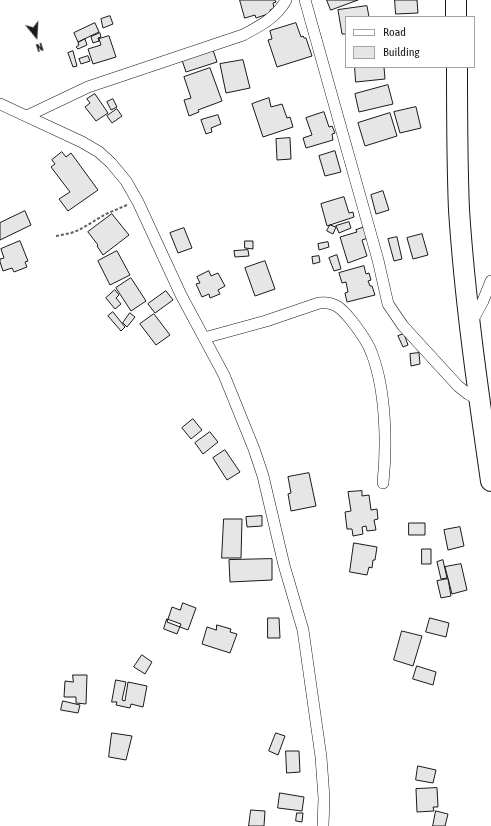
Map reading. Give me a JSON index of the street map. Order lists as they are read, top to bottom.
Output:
{
  "legend": ["Road", "Building"],
  "north": "bottom"
}
